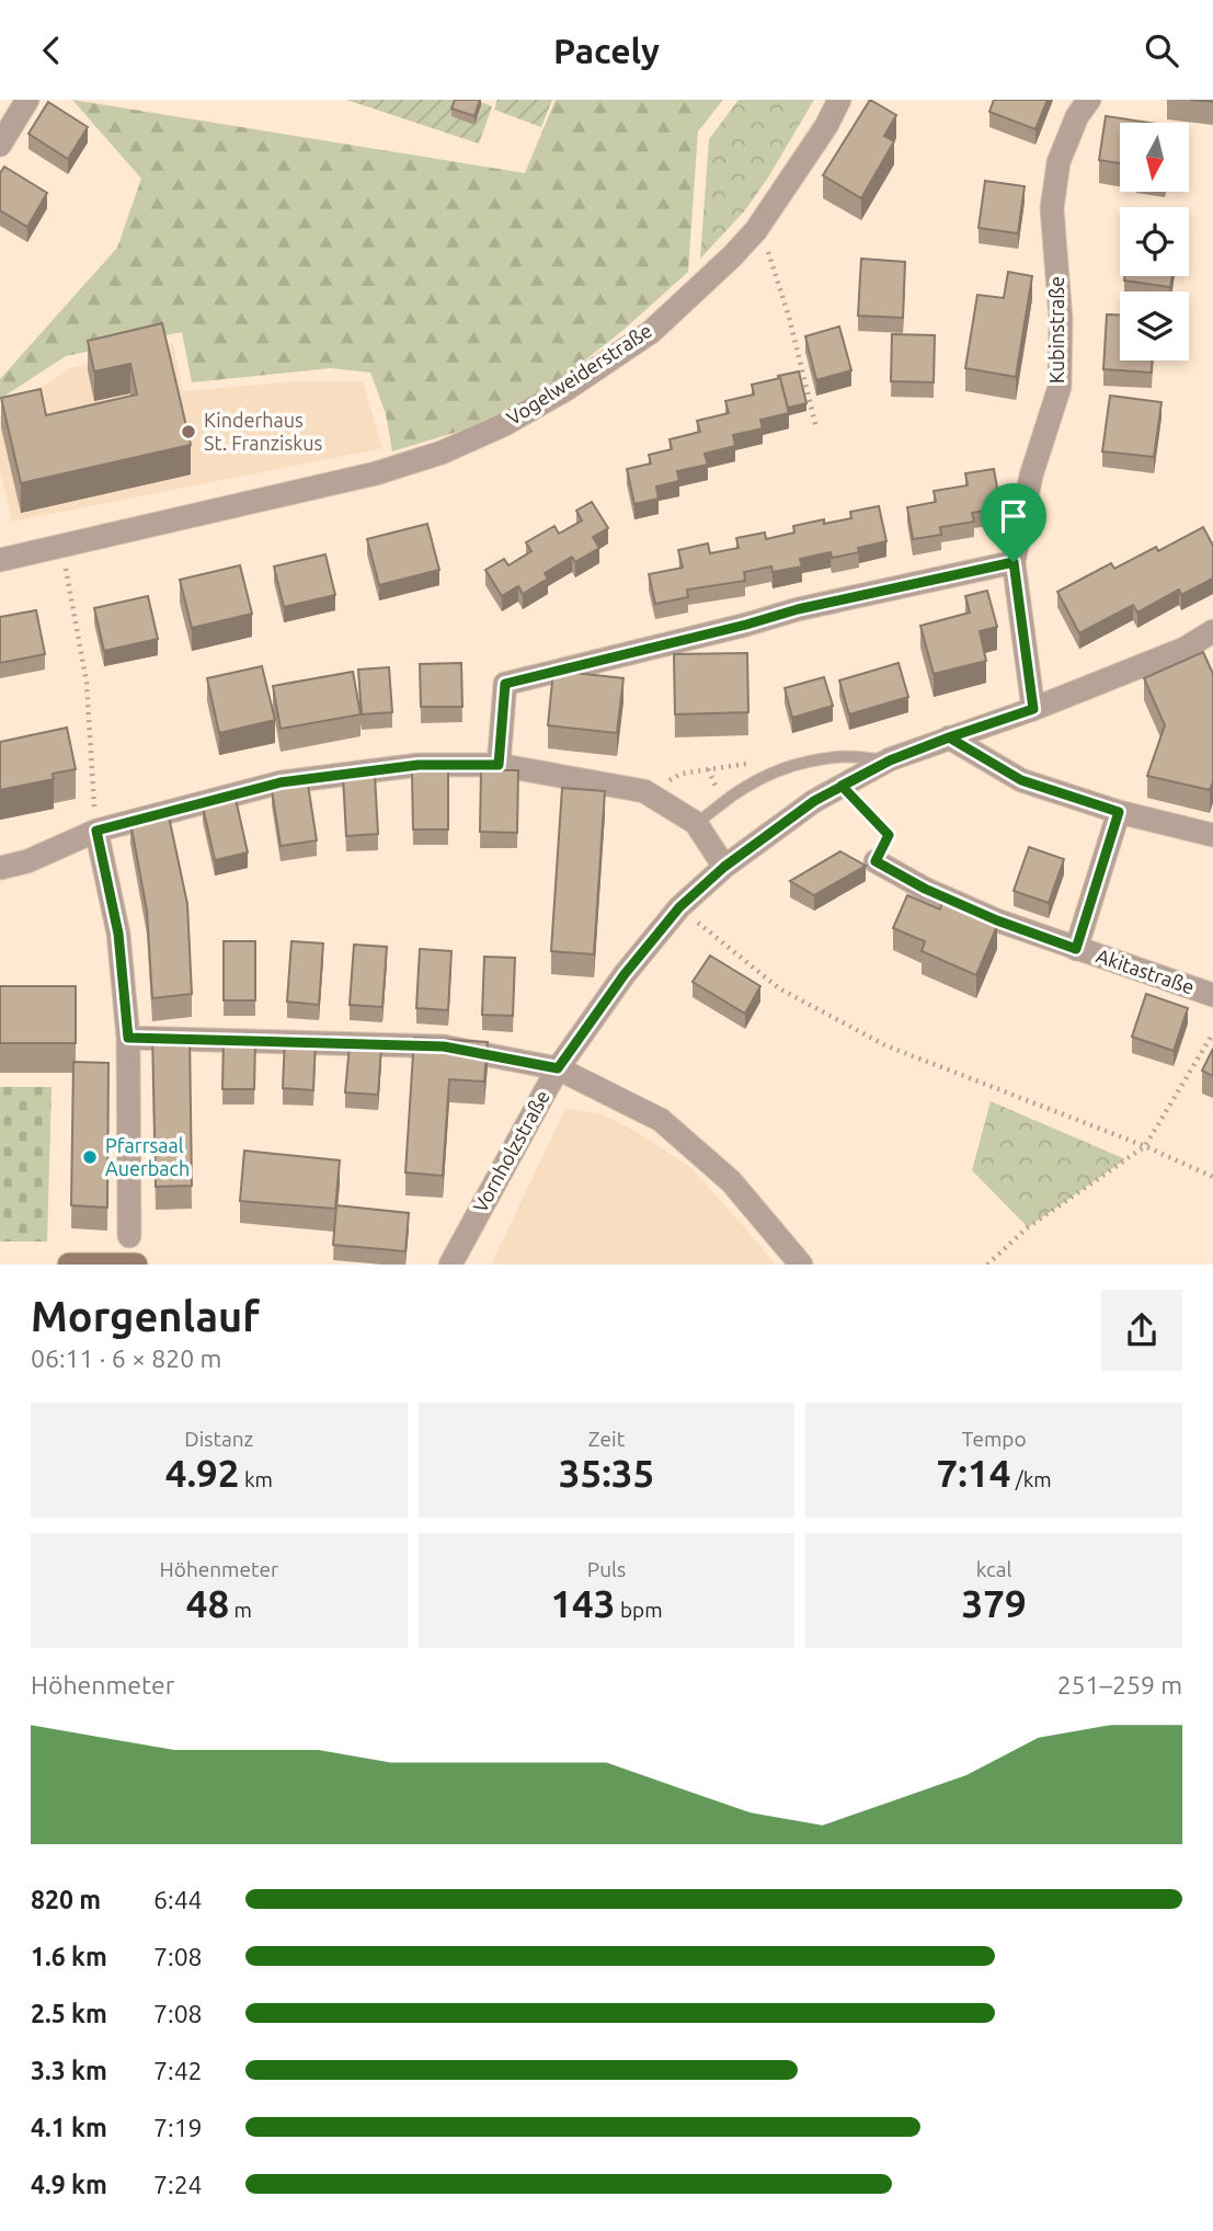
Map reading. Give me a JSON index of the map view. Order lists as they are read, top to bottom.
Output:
{
  "streets": {
    "street": [
      "Kubinstraße",
      "Vogelweiderstraße",
      "Akitastraße",
      "Vornholzstraße"
    ]
  },
  "crossings": [
    ["Kubinstraße", "Vornholzstraße"]
  ],
  "places": ["Kinderhaus St. Franziskus", "Pfarrsaal Auerbach"],
  "north": "bottom",
  "page": {
    "header": "Pacely",
    "heading": ["Morgenlauf", "06:11 · 6 × 820 m"],
    "stats": [
      ["Distanz", "4.92 km"],
      ["Zeit", "35:35"],
      ["Tempo", "7:14 /km"],
      ["Höhenmeter", "48 m"],
      ["Puls", "143 bpm"],
      ["kcal", "379"]
    ],
    "chart": ["Höhenmeter", "251–259 m"],
    "list": [
      {
        "name": "820 m",
        "note": "6:44"
      },
      {
        "name": "1.6 km",
        "note": "7:08"
      },
      {
        "name": "2.5 km",
        "note": "7:08"
      },
      {
        "name": "3.3 km",
        "note": "7:42"
      },
      {
        "name": "4.1 km",
        "note": "7:19"
      },
      {
        "name": "4.9 km",
        "note": "7:24"
      }
    ]
  }
}
